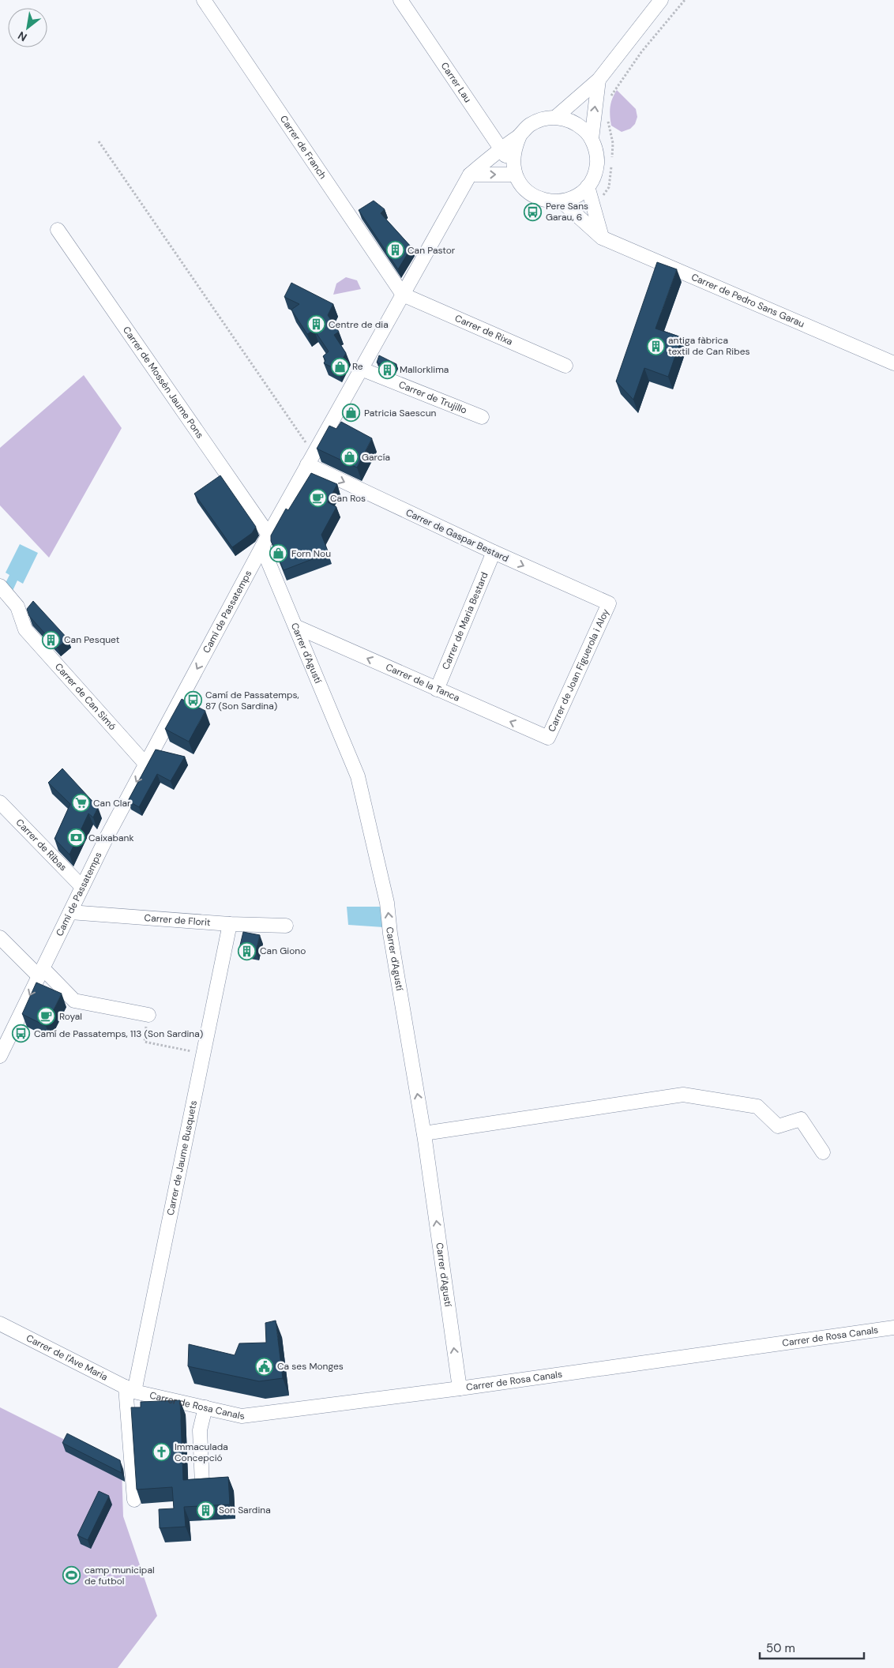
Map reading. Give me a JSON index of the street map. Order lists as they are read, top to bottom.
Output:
{
  "streets": {
    "street": [
      "Carrer Lau",
      "Carrer de Franch",
      "Carrer de Pedro Sans Garau",
      "Carrer de Rixa",
      "Carrer de Mossèn Jaume Pons",
      "Carrer de Trujillo",
      "Carrer de Gaspar Bestard",
      "Camí de Passatemps",
      "Carrer de Maria Bestard",
      "Carrer d'Agustí",
      "Carrer de Joan Figuerola i Aloy",
      "Carrer de la Tanca",
      "Carrer de Can Simó",
      "Carrer de Ribas",
      "Carrer de Florit",
      "Carrer de Jaume Busquets",
      "Carrer de Rosa Canals",
      "Carrer de l'Ave Maria"
    ]
  },
  "crossings": [
    ["Carrer Lau", "Carrer de Pedro Sans Garau"],
    ["Carrer de Franch", "Carrer de Rixa"],
    ["Carrer de Franch", "Camí de Passatemps"],
    ["Carrer de Rixa", "Camí de Passatemps"],
    ["Carrer de Mossèn Jaume Pons", "Camí de Passatemps"],
    ["Carrer de Trujillo", "Camí de Passatemps"],
    ["Carrer de Gaspar Bestard", "Camí de Passatemps"],
    ["Carrer de Gaspar Bestard", "Carrer de Maria Bestard"],
    ["Carrer de Gaspar Bestard", "Carrer de Joan Figuerola i Aloy"],
    ["Camí de Passatemps", "Carrer d'Agustí"],
    ["Camí de Passatemps", "Carrer de Can Simó"],
    ["Camí de Passatemps", "Carrer de Ribas"],
    ["Camí de Passatemps", "Carrer de Florit"],
    ["Carrer de Maria Bestard", "Carrer de la Tanca"],
    ["Carrer d'Agustí", "Carrer de la Tanca"],
    ["Carrer d'Agustí", "Carrer de Rosa Canals"],
    ["Carrer de Joan Figuerola i Aloy", "Carrer de la Tanca"],
    ["Carrer de Florit", "Carrer de Jaume Busquets"],
    ["Carrer de Jaume Busquets", "Carrer de Rosa Canals"],
    ["Carrer de Jaume Busquets", "Carrer de l'Ave Maria"],
    ["Carrer de Rosa Canals", "Carrer de l'Ave Maria"]
  ],
  "one_way": [
    "Carrer de Gaspar Bestard",
    "Camí de Passatemps",
    "Carrer d'Agustí",
    "Carrer de la Tanca"
  ],
  "places": {
    "bus stop": ["Pere Sans Garau, 6", "Camí de Passatemps, 87 (Son Sardina)", "Camí de Passatemps, 113 (Son Sardina)"],
    "building": [
      "Can Pastor",
      "Centre de dia",
      "antiga fàbrica textil de Can Ribes",
      "Mallorklima",
      "Can Pesquet",
      "Can Giono",
      "Son Sardina"
    ],
    "shop": [
      "Re",
      "Patricia Saescun",
      "García",
      "Forn Nou"
    ],
    "cafe": ["Can Ros", "Royal"],
    "supermarket": ["Can Clar"],
    "bank": ["Caixabank"],
    "public building": ["Ca ses Monges"],
    "church": ["Immaculada Concepció"],
    "sports": ["camp municipal de futbol"]
  },
  "scale_bar": "50 m",
  "north": "bottom left"
}
